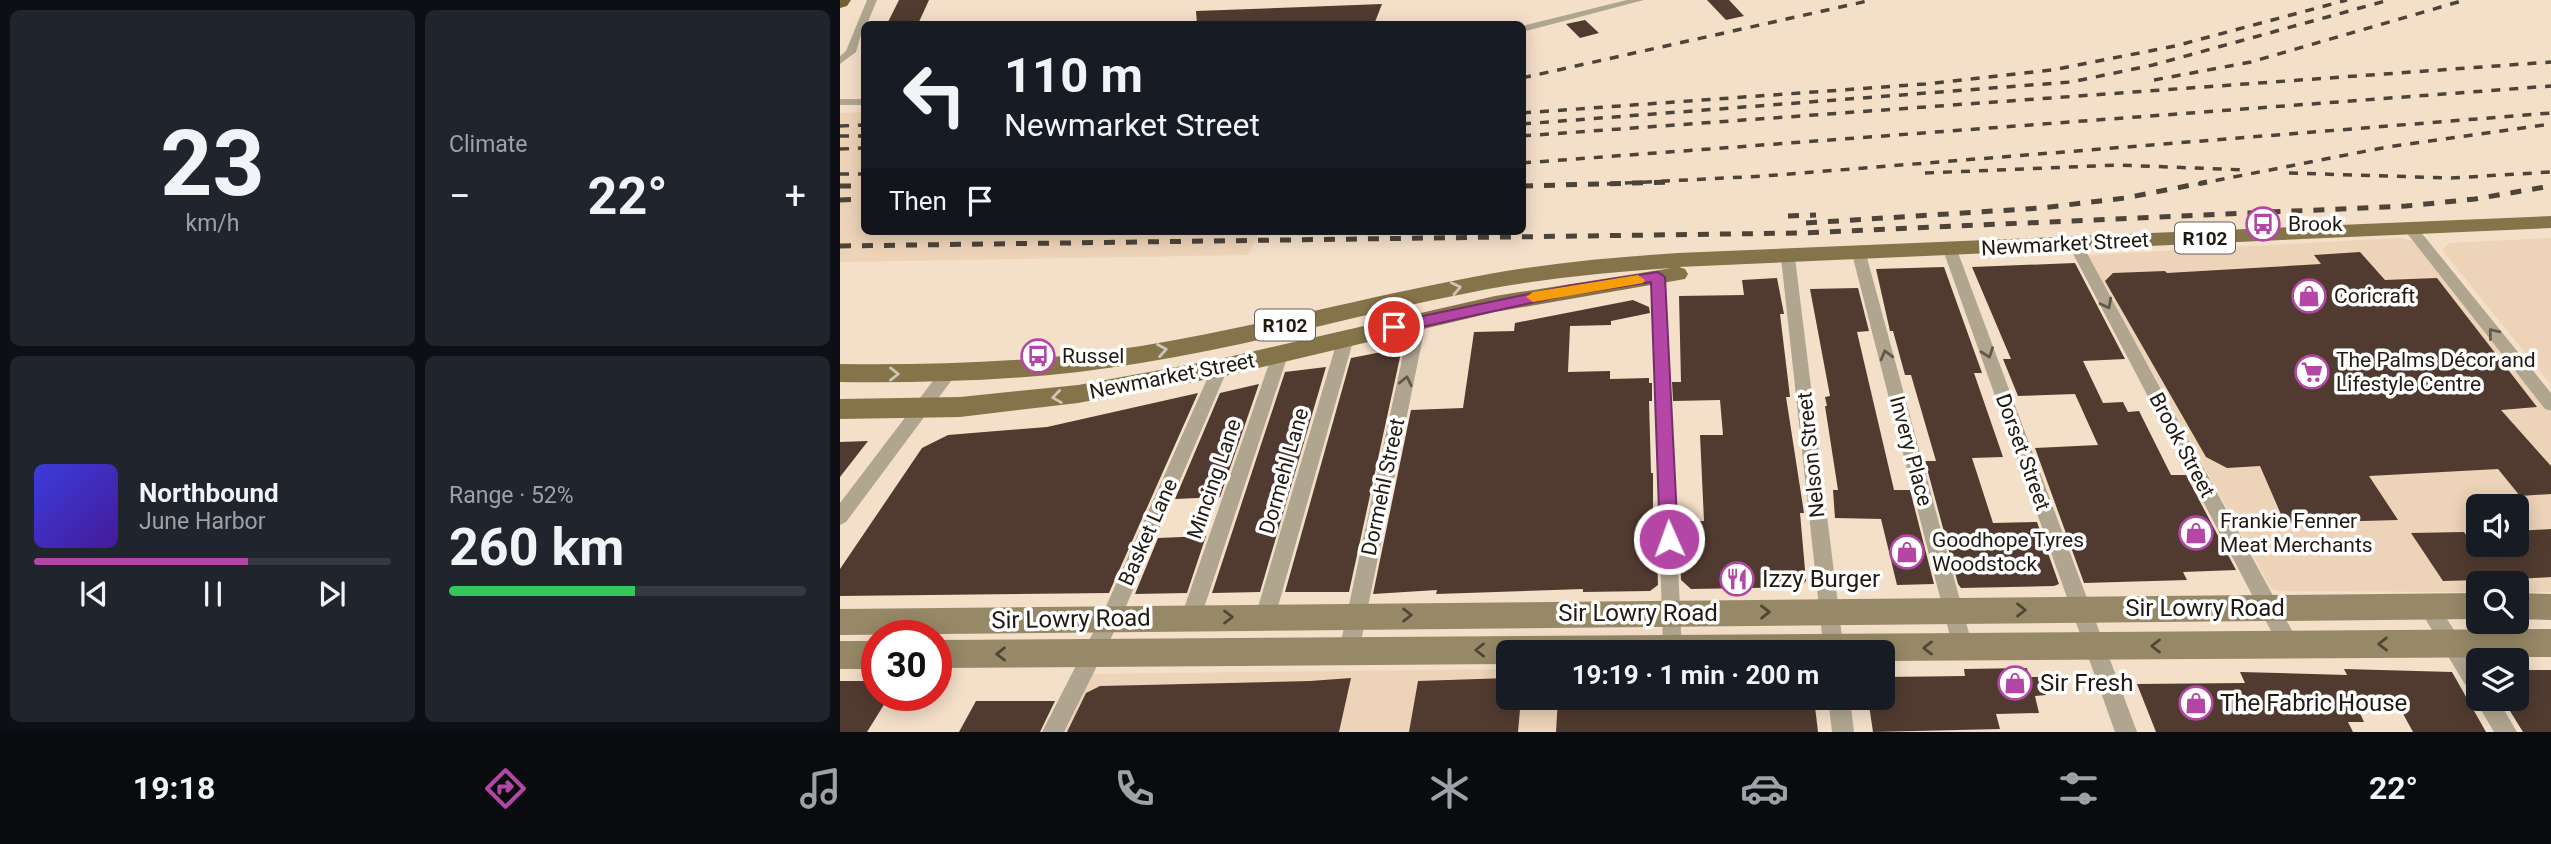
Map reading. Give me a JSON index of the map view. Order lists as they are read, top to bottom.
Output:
{
  "streets": {
    "main road": ["R102", "Newmarket Street", "Sir Lowry Road"],
    "street": [
      "Brook Street",
      "Invery Place",
      "Dorset Street",
      "Nelson Street",
      "Dormehl Lane",
      "Mincing Lane",
      "Dormehl Street",
      "Basket Lane"
    ]
  },
  "crossings": [
    ["Newmarket Street", "Brook Street"],
    ["Newmarket Street", "Invery Place"],
    ["Newmarket Street", "Dorset Street"],
    ["Newmarket Street", "Nelson Street"],
    ["Newmarket Street", "Dormehl Lane"],
    ["Newmarket Street", "Mincing Lane"],
    ["Newmarket Street", "Dormehl Street"],
    ["Newmarket Street", "Basket Lane"],
    ["Brook Street", "Sir Lowry Road"],
    ["Invery Place", "Sir Lowry Road"],
    ["Dorset Street", "Sir Lowry Road"],
    ["Nelson Street", "Sir Lowry Road"],
    ["Dormehl Lane", "Sir Lowry Road"],
    ["Mincing Lane", "Sir Lowry Road"],
    ["Dormehl Street", "Sir Lowry Road"],
    ["Basket Lane", "Sir Lowry Road"]
  ],
  "one_way": [
    "Brook Street",
    "Invery Place",
    "Dorset Street",
    "Dormehl Street"
  ],
  "places": {
    "bus stop": ["Brook", "Russel"],
    "shop": [
      "Coricraft",
      "Frankie Fenner Meat Merchants",
      "Goodhope Tyres Woodstock",
      "Sir Fresh",
      "The Fabric House"
    ],
    "supermarket": ["The Palms Décor and Lifestyle Centre"],
    "restaurant": ["Izzy Burger"]
  },
  "page": {
    "tile": [
      ["23", "km/h"],
      "Climate",
      ["Range · 52%", "260 km"]
    ],
    "turn": ["110 m", "Newmarket Street"],
    "heat": ["−", "22°", "+"],
    "then": "Then",
    "song": ["Northbound", "June Harbor"],
    "limit": "30",
    "trip": "19:19 · 1 min · 200 m",
    "tabs": ["19:18", "22°"]
  }
}
